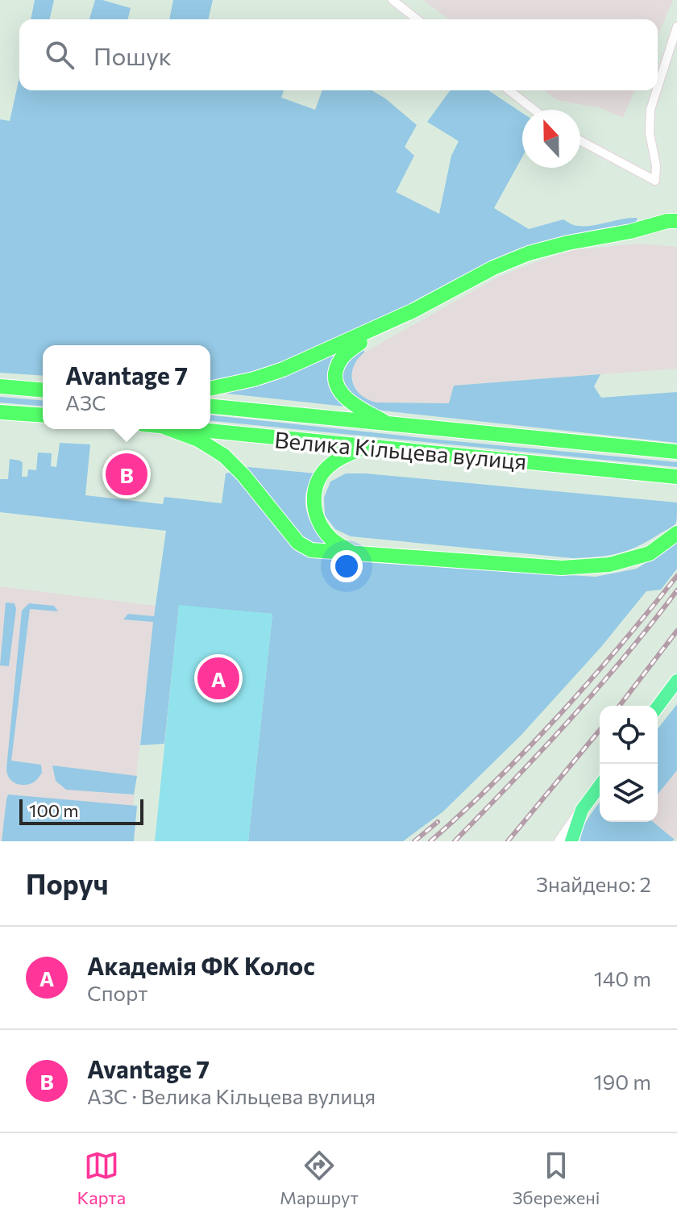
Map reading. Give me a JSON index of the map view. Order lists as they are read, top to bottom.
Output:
{
  "streets": {
    "highway": ["Велика Кільцева вулиця"]
  },
  "scale_bar": "100 m",
  "north": "top",
  "page": {
    "search": "Пошук",
    "popup": ["Avantage 7", "АЗС"],
    "pins": ["B", "A"],
    "scale": "100 m",
    "heading": ["Поруч", "Знайдено: 2"],
    "list": [
      {
        "mark": "A",
        "name": "Академія ФК Колос",
        "note": "Спорт",
        "value": "140 m"
      },
      {
        "mark": "B",
        "name": "Avantage 7",
        "note": "АЗС · Велика Кільцева вулиця",
        "value": "190 m"
      }
    ],
    "nav": ["Карта", "Маршрут", "Збережені"]
  }
}
